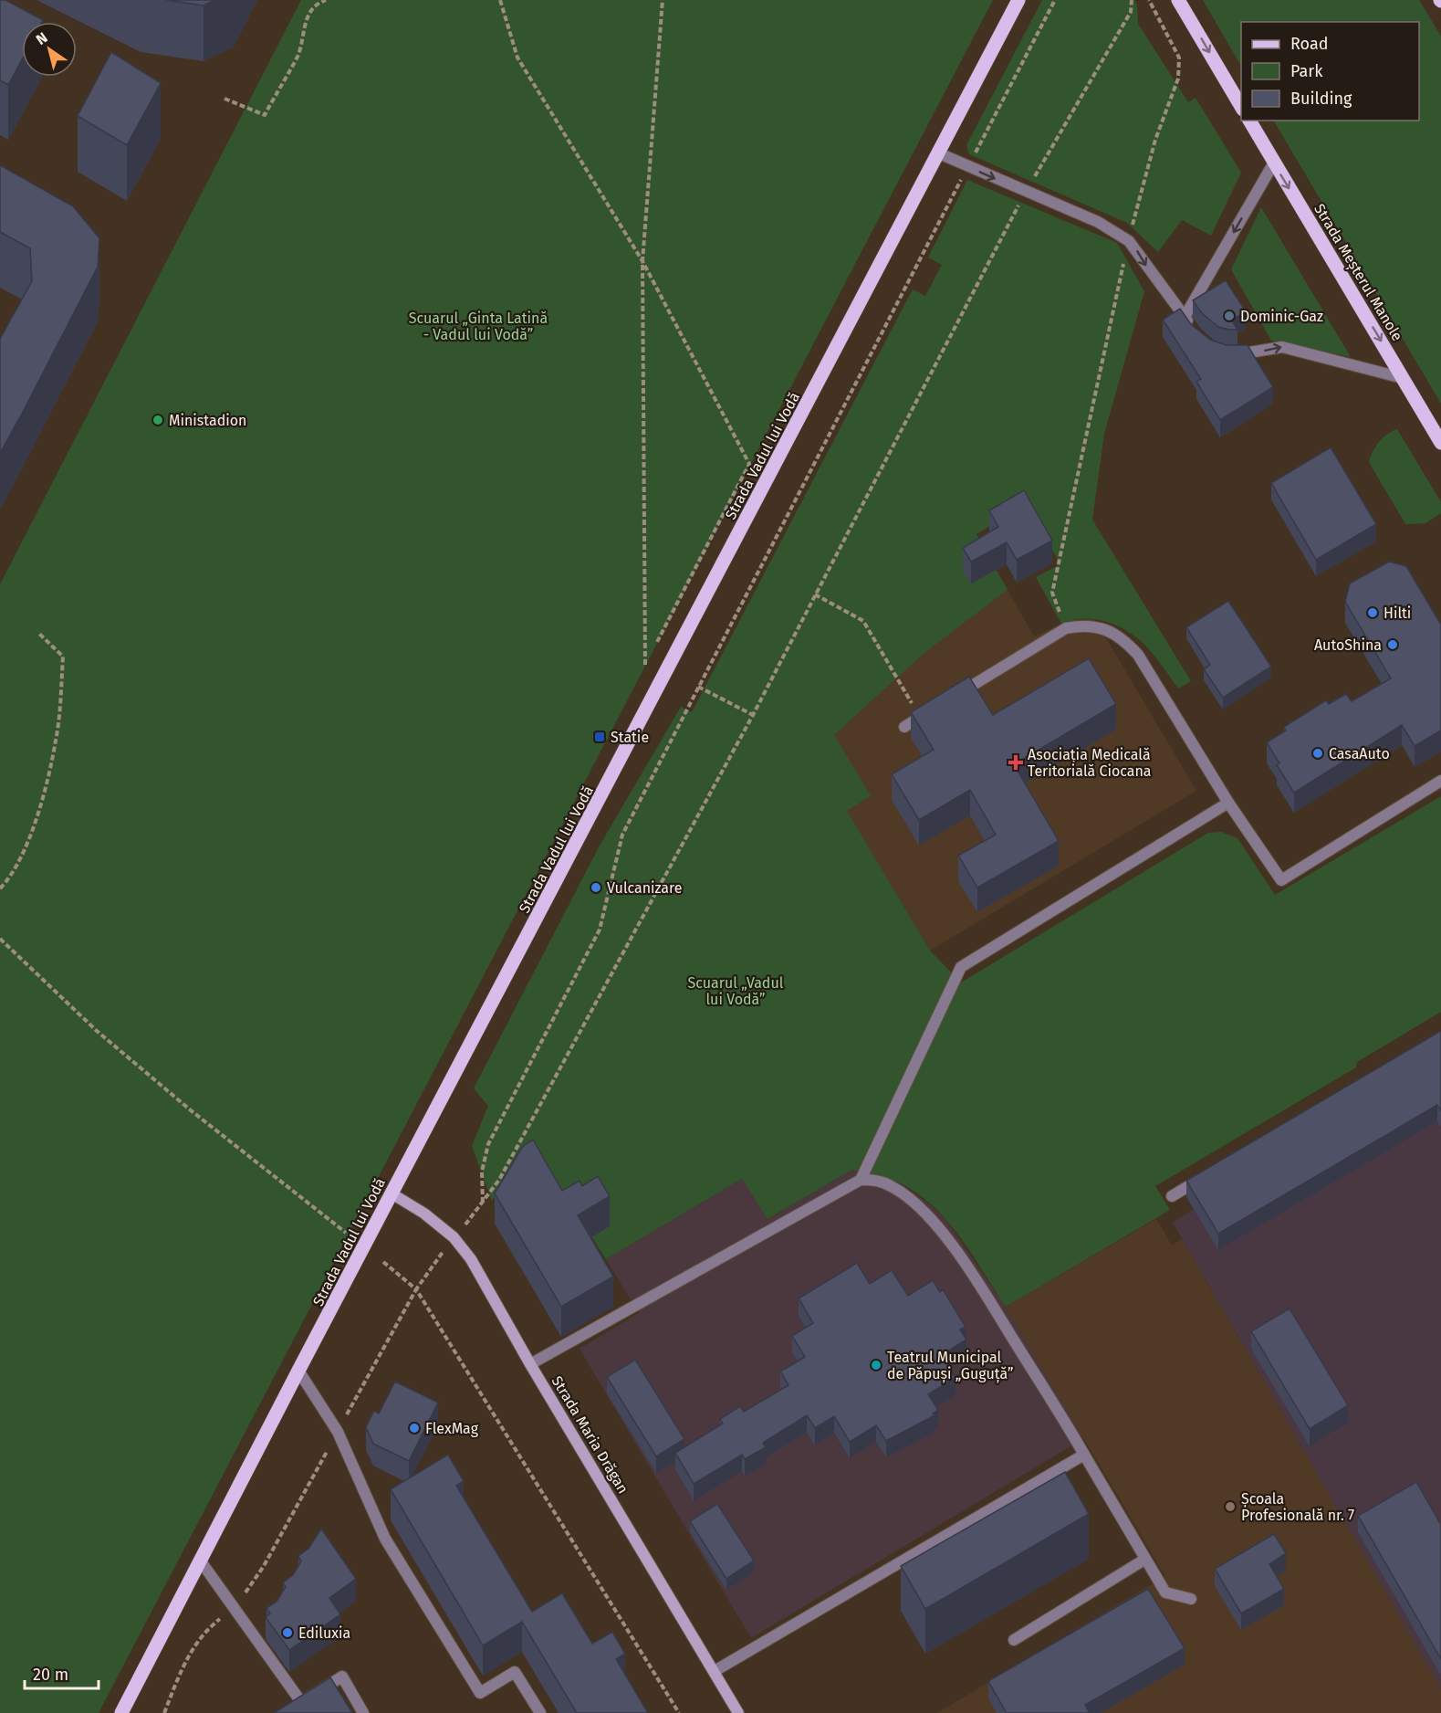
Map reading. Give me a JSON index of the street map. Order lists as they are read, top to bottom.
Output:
{
  "streets": {
    "main road": ["Strada Meșterul Manole", "Strada Vadul lui Vodă", "Strada Maria Drăgan"]
  },
  "crossings": [
    ["Strada Vadul lui Vodă", "Strada Maria Drăgan"]
  ],
  "one_way": ["Strada Meșterul Manole"],
  "parks": ["Scuarul „Ginta Latină - Vadul lui Vodă”", "Scuarul „Vadul lui Vodă”"],
  "places": {
    "other": [
      "Dominic-Gaz",
      "Ministadion",
      "Hilti",
      "AutoShina",
      "CasaAuto",
      "Vulcanizare",
      "Teatrul Municipal de Păpuși „Guguță”",
      "FlexMag",
      "Școala Profesională nr. 7",
      "Ediluxia"
    ],
    "transit": ["Statie"],
    "health": ["Asociația Medicală Teritorială Ciocana"]
  },
  "legend": ["Road", "Park", "Building"],
  "scale_bar": "20 m",
  "north": "top left"
}
